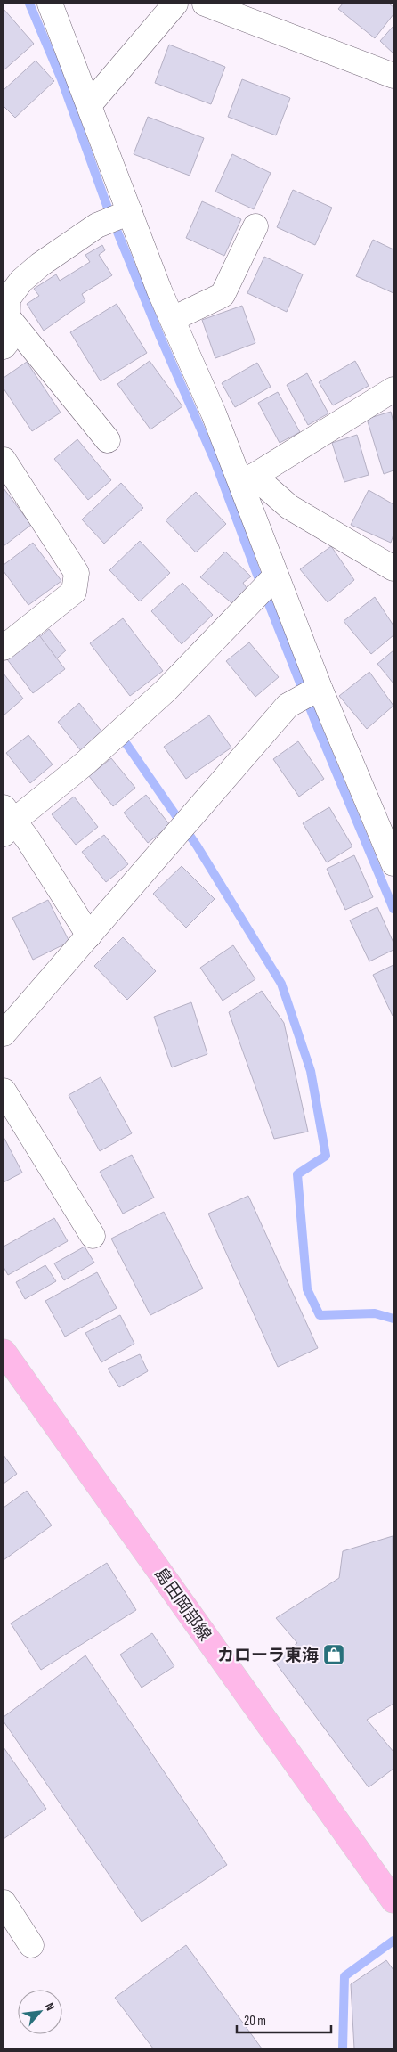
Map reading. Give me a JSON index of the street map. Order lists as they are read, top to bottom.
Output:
{
  "streets": {
    "main road": ["島田岡部線"]
  },
  "places": {
    "shop": ["カローラ東海"]
  },
  "scale_bar": "20 m",
  "north": "top right"
}
